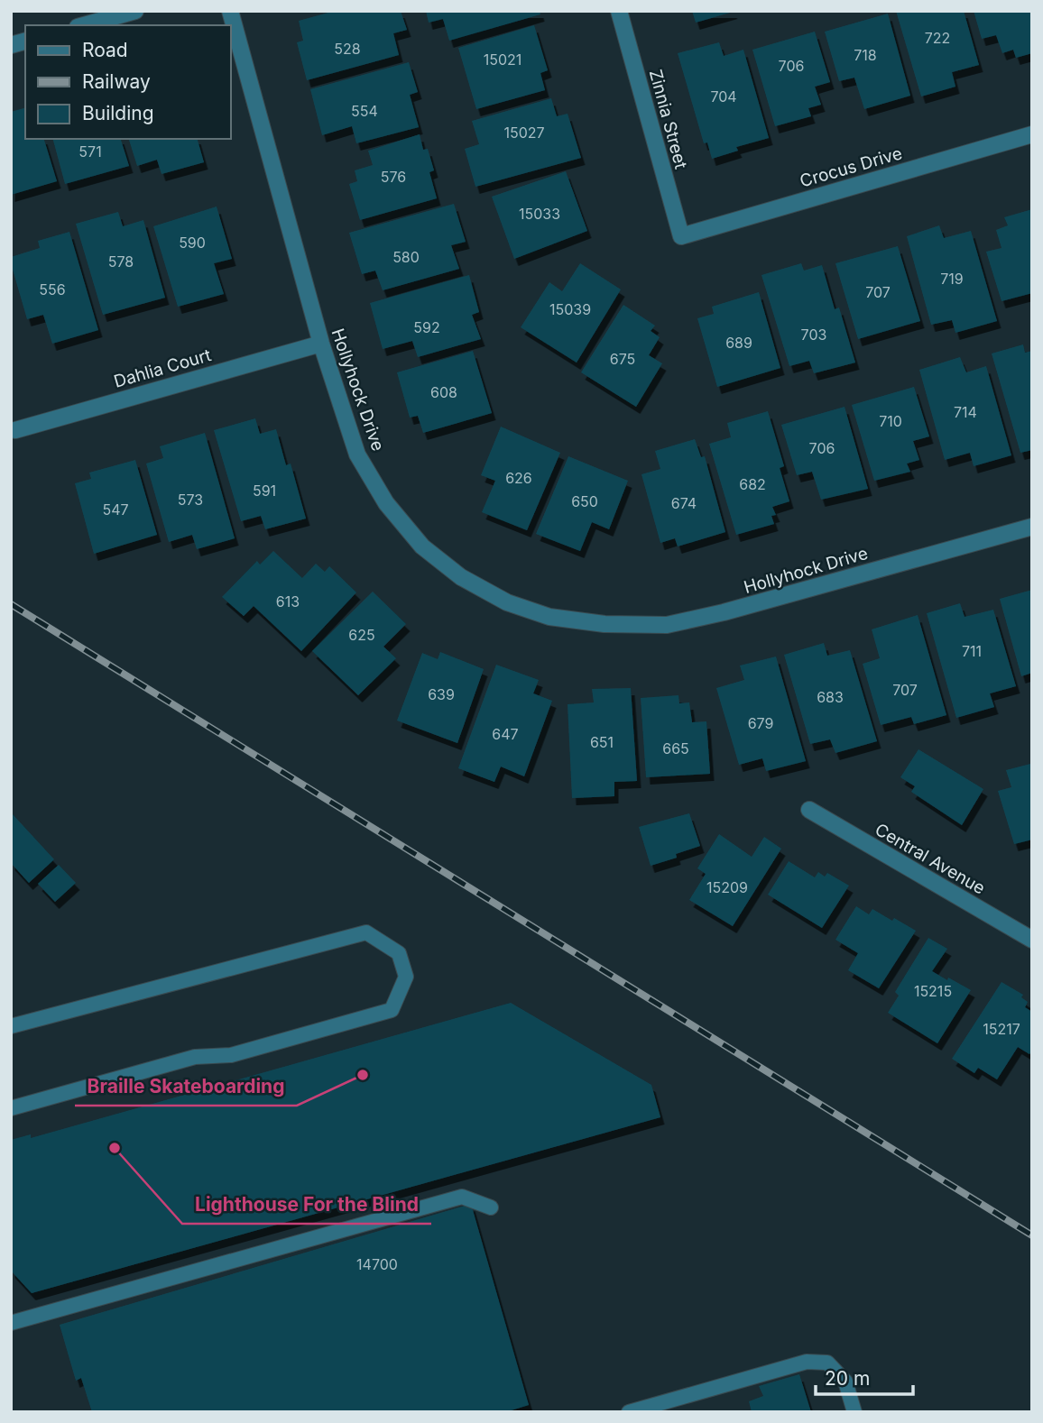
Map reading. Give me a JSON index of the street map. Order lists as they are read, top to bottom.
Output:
{
  "streets": {
    "street": [
      "Zinnia Street",
      "Crocus Drive",
      "Dahlia Court",
      "Hollyhock Drive",
      "Central Avenue"
    ]
  },
  "crossings": [
    ["Zinnia Street", "Crocus Drive"],
    ["Dahlia Court", "Hollyhock Drive"]
  ],
  "places": ["Braille Skateboarding", "Lighthouse For the Blind"],
  "house_numbers": [
    "722",
    "528",
    "718",
    "15021",
    "706",
    "704",
    "554",
    "15027",
    "571",
    "576",
    "15033",
    "590",
    "580",
    "578",
    "719",
    "556",
    "707",
    "15039",
    "592",
    "703",
    "689",
    "675",
    "608",
    "714",
    "710",
    "706",
    "626",
    "682",
    "591",
    "573",
    "650",
    "674",
    "547",
    "613",
    "625",
    "711",
    "707",
    "639",
    "683",
    "679",
    "647",
    "651",
    "665",
    "15209",
    "15215",
    "15217",
    "14700"
  ],
  "legend": ["Road", "Railway", "Building"],
  "scale_bar": "20 m"
}
